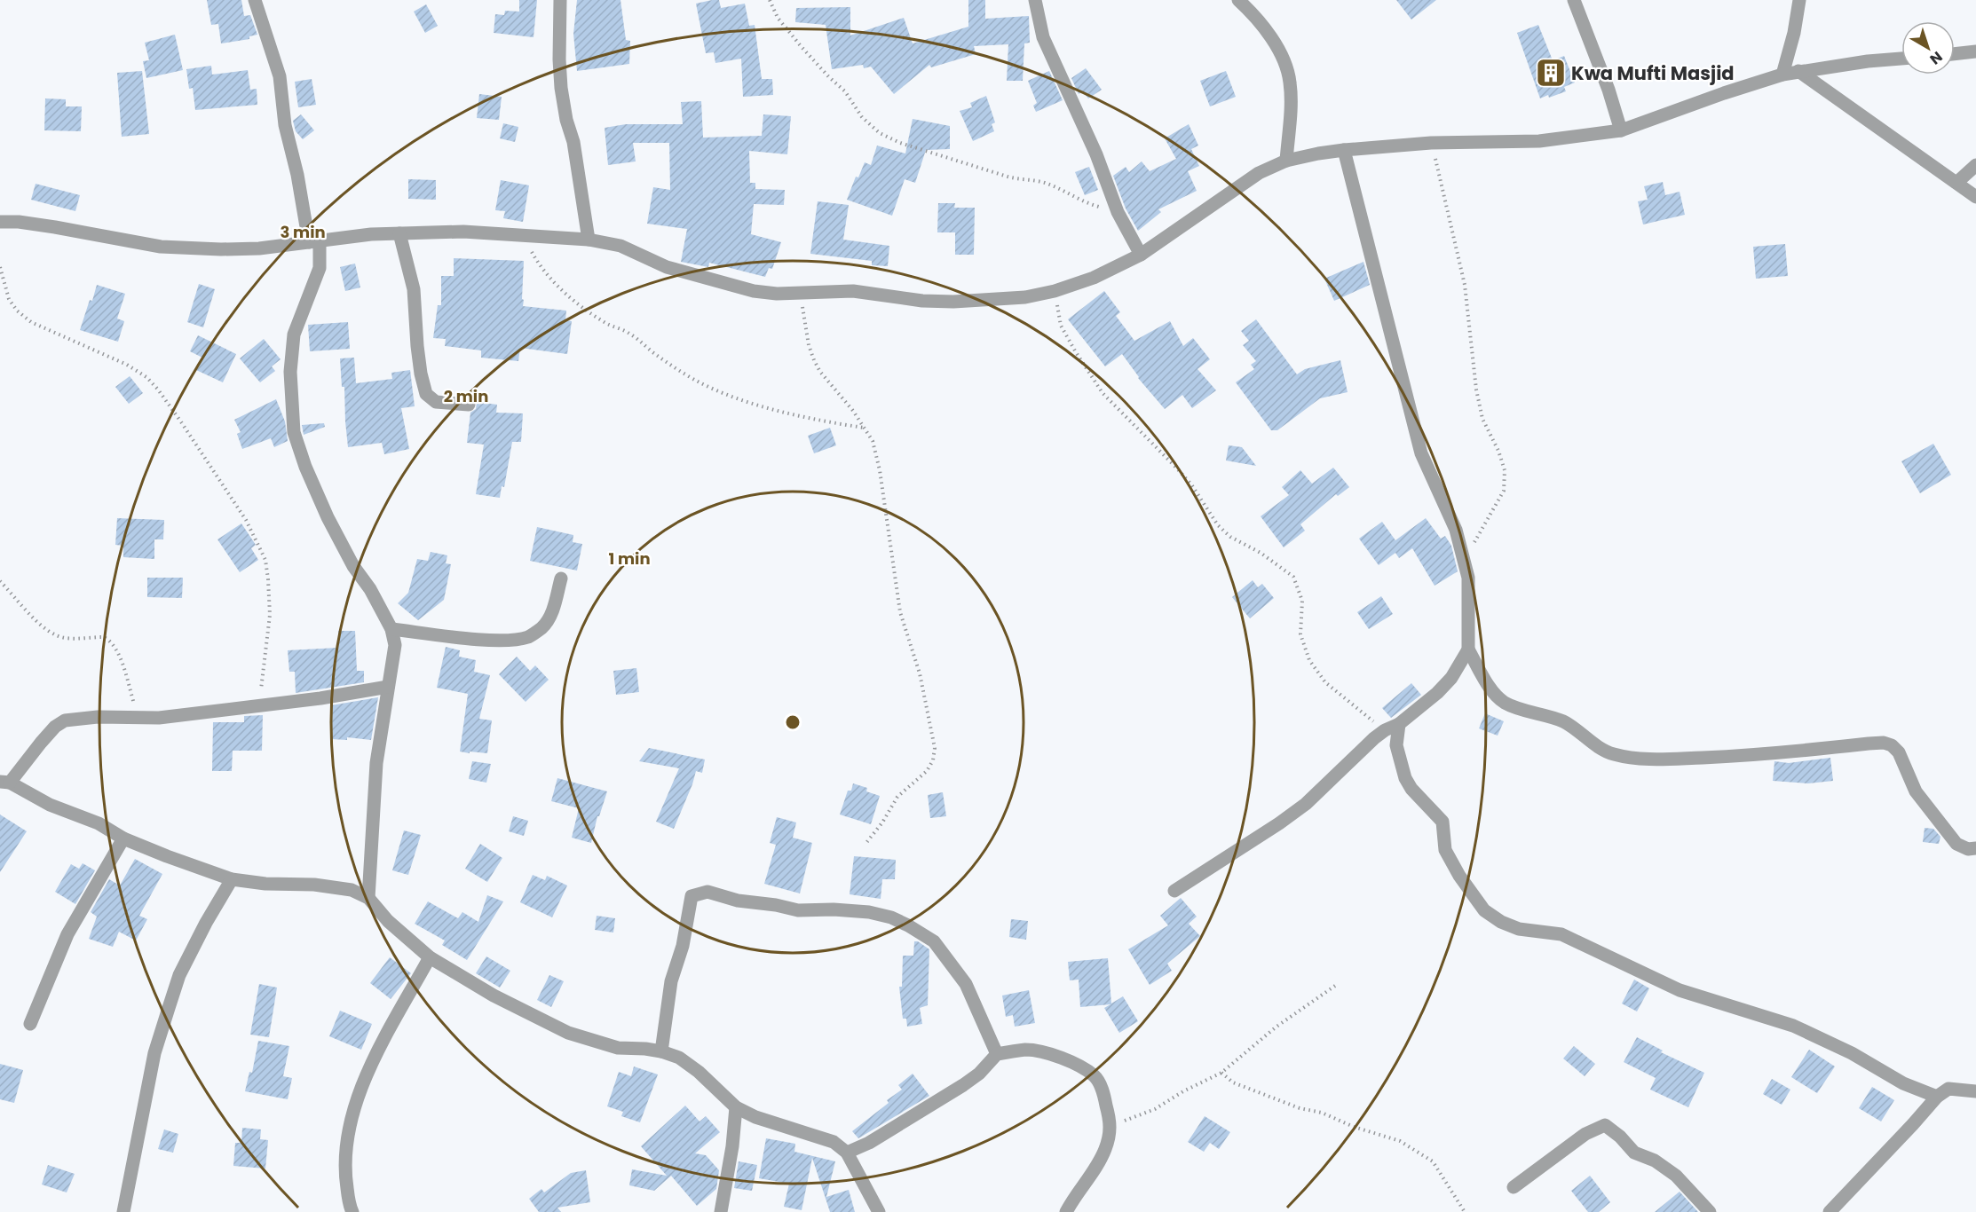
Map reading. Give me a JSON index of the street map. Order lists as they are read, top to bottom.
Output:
{
  "places": {
    "building": ["Kwa Mufti Masjid"]
  },
  "north": "bottom right",
  "rings": ["3 min", "2 min", "1 min"]
}
